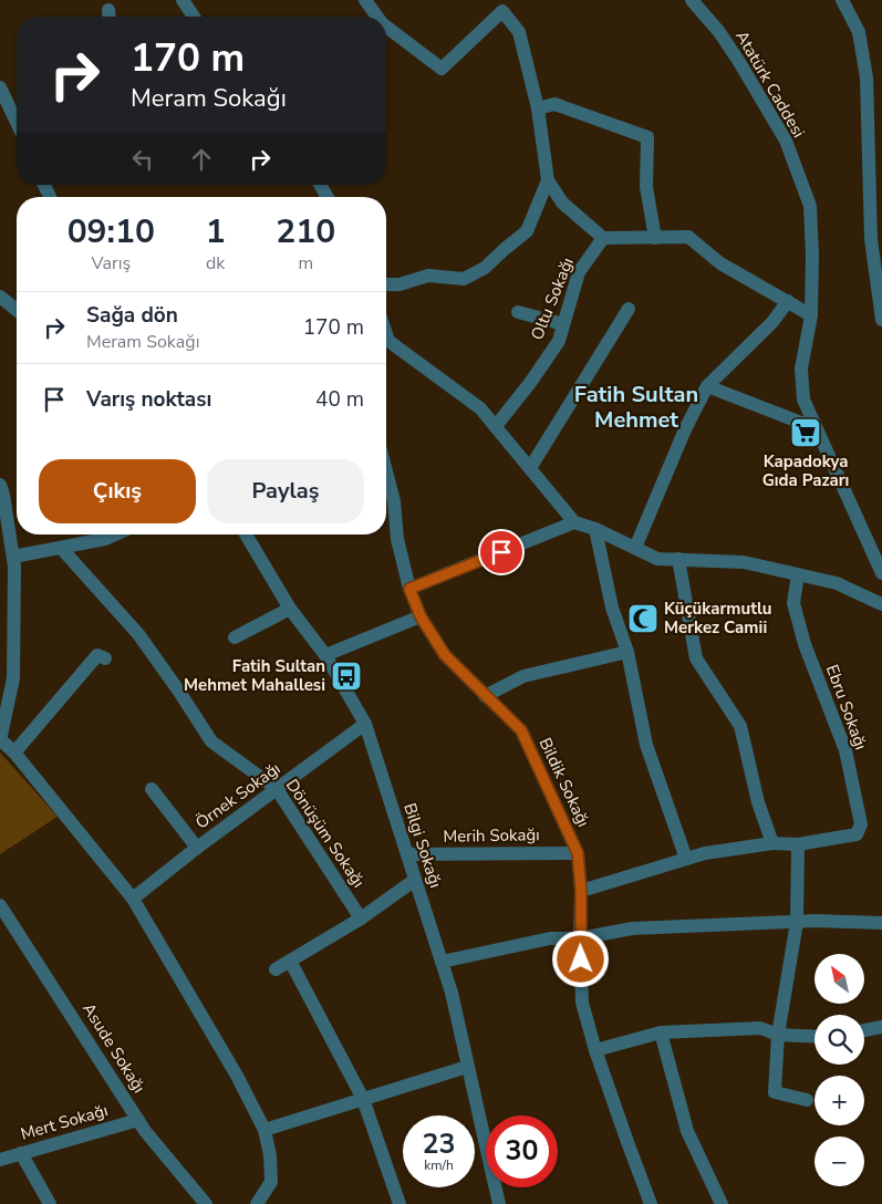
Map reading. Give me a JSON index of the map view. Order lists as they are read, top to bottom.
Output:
{
  "streets": {
    "street": [
      "Atatürk Caddesi",
      "Oltu Sokağı",
      "Ebru Sokağı",
      "Bildik Sokağı",
      "Örnek Sokağı",
      "Dönüşüm Sokağı",
      "Merih Sokağı",
      "Bilgi Sokağı",
      "Asude Sokağı",
      "Mert Sokağı"
    ]
  },
  "crossings": [
    ["Ebru Sokağı", "Bildik Sokağı"],
    ["Bildik Sokağı", "Merih Sokağı"],
    ["Örnek Sokağı", "Dönüşüm Sokağı"],
    ["Örnek Sokağı", "Bilgi Sokağı"],
    ["Merih Sokağı", "Bilgi Sokağı"],
    ["Asude Sokağı", "Mert Sokağı"]
  ],
  "districts": ["Fatih Sultan Mehmet"],
  "places": {
    "supermarket": ["Kapadokya Gıda Pazarı"],
    "mosque": ["Küçükarmutlu Merkez Camii"],
    "bus stop": ["Fatih Sultan Mehmet Mahallesi"]
  },
  "north": "top left",
  "page": {
    "turn": ["170 m", "Meram Sokağı"],
    "eta": [
      "09:10",
      "Varış",
      "1",
      "dk",
      "210",
      "m"
    ],
    "list": [
      {
        "name": "Sağa dön",
        "note": "Meram Sokağı",
        "value": "170 m"
      },
      {
        "name": "Varış noktası",
        "value": "40 m"
      }
    ],
    "buttons": ["Çıkış", "Paylaş"],
    "map_buttons": ["+", "−"],
    "speed": "23 km/h",
    "limit": "30"
  }
}
